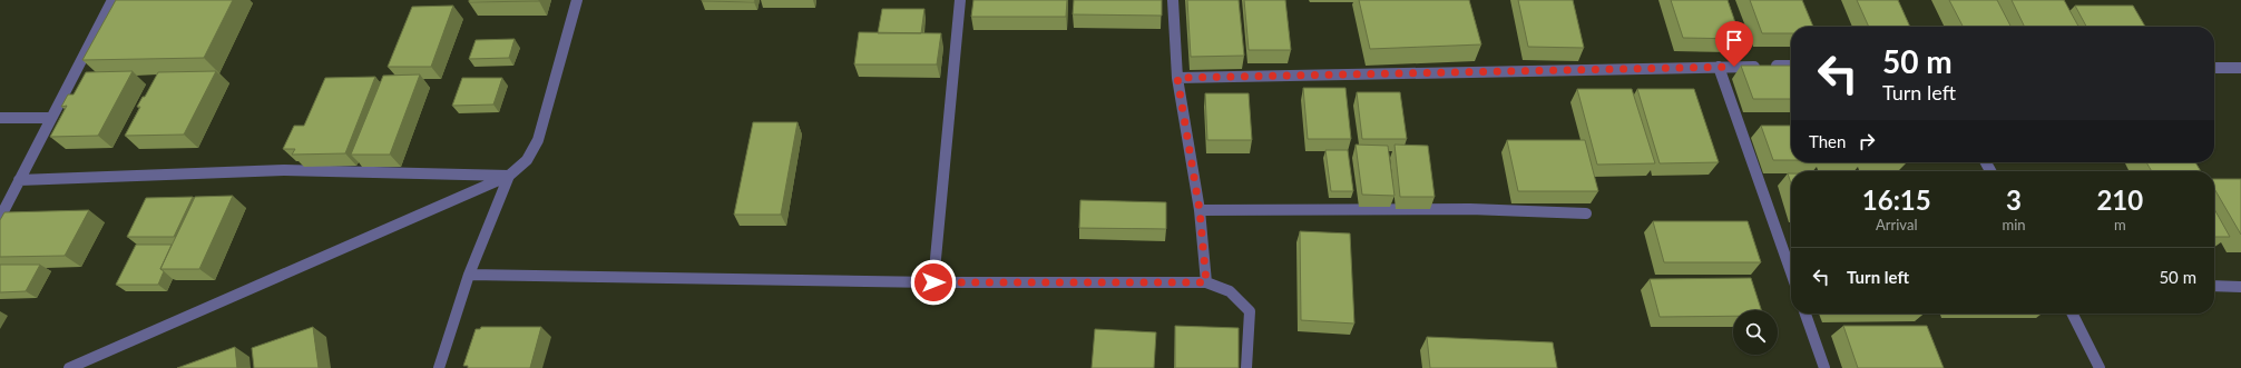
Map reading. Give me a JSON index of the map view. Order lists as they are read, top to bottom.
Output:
{
  "page": {
    "turn": ["50 m", "Turn left"],
    "then": "Then",
    "eta": [
      "16:15",
      "Arrival",
      "3",
      "min",
      "210",
      "m"
    ],
    "list": [
      {
        "name": "Turn left",
        "value": "50 m"
      }
    ]
  }
}
